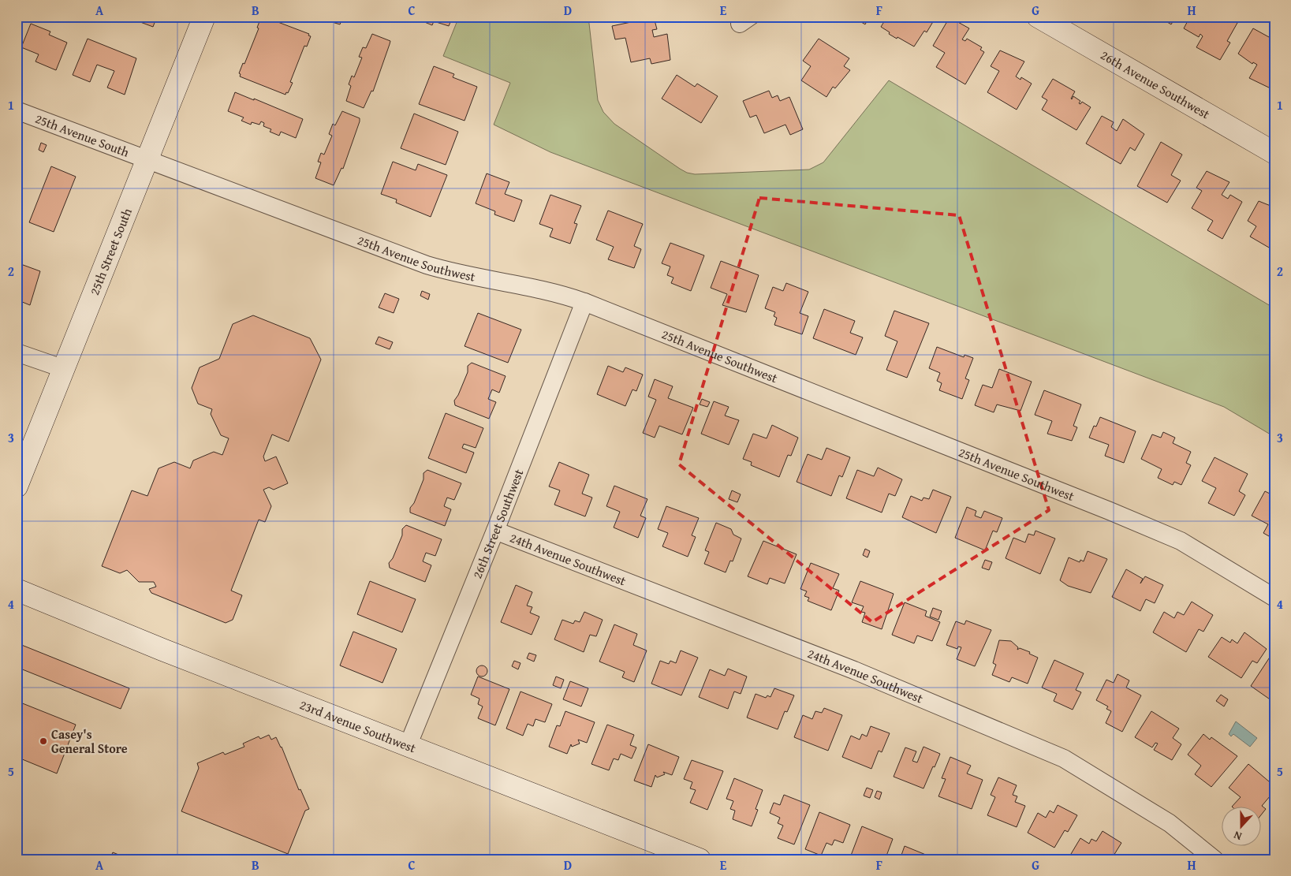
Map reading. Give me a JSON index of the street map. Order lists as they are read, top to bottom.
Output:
{
  "streets": {
    "street": [
      "26th Avenue Southwest",
      "25th Avenue South",
      "25th Street South",
      "25th Avenue Southwest",
      "26th Street Southwest",
      "24th Avenue Southwest",
      "23rd Avenue Southwest"
    ]
  },
  "crossings": [
    ["25th Avenue South", "25th Street South"],
    ["25th Avenue South", "25th Avenue Southwest"],
    ["25th Street South", "25th Avenue Southwest"],
    ["25th Avenue Southwest", "26th Street Southwest"],
    ["26th Street Southwest", "24th Avenue Southwest"],
    ["26th Street Southwest", "23rd Avenue Southwest"]
  ],
  "places": ["Casey's General Store"],
  "north": "bottom",
  "grid": {
    "columns": [
      "A",
      "B",
      "C",
      "D",
      "E",
      "F",
      "G",
      "H"
    ],
    "rows": [
      "1",
      "2",
      "3",
      "4",
      "5"
    ]
  }
}
